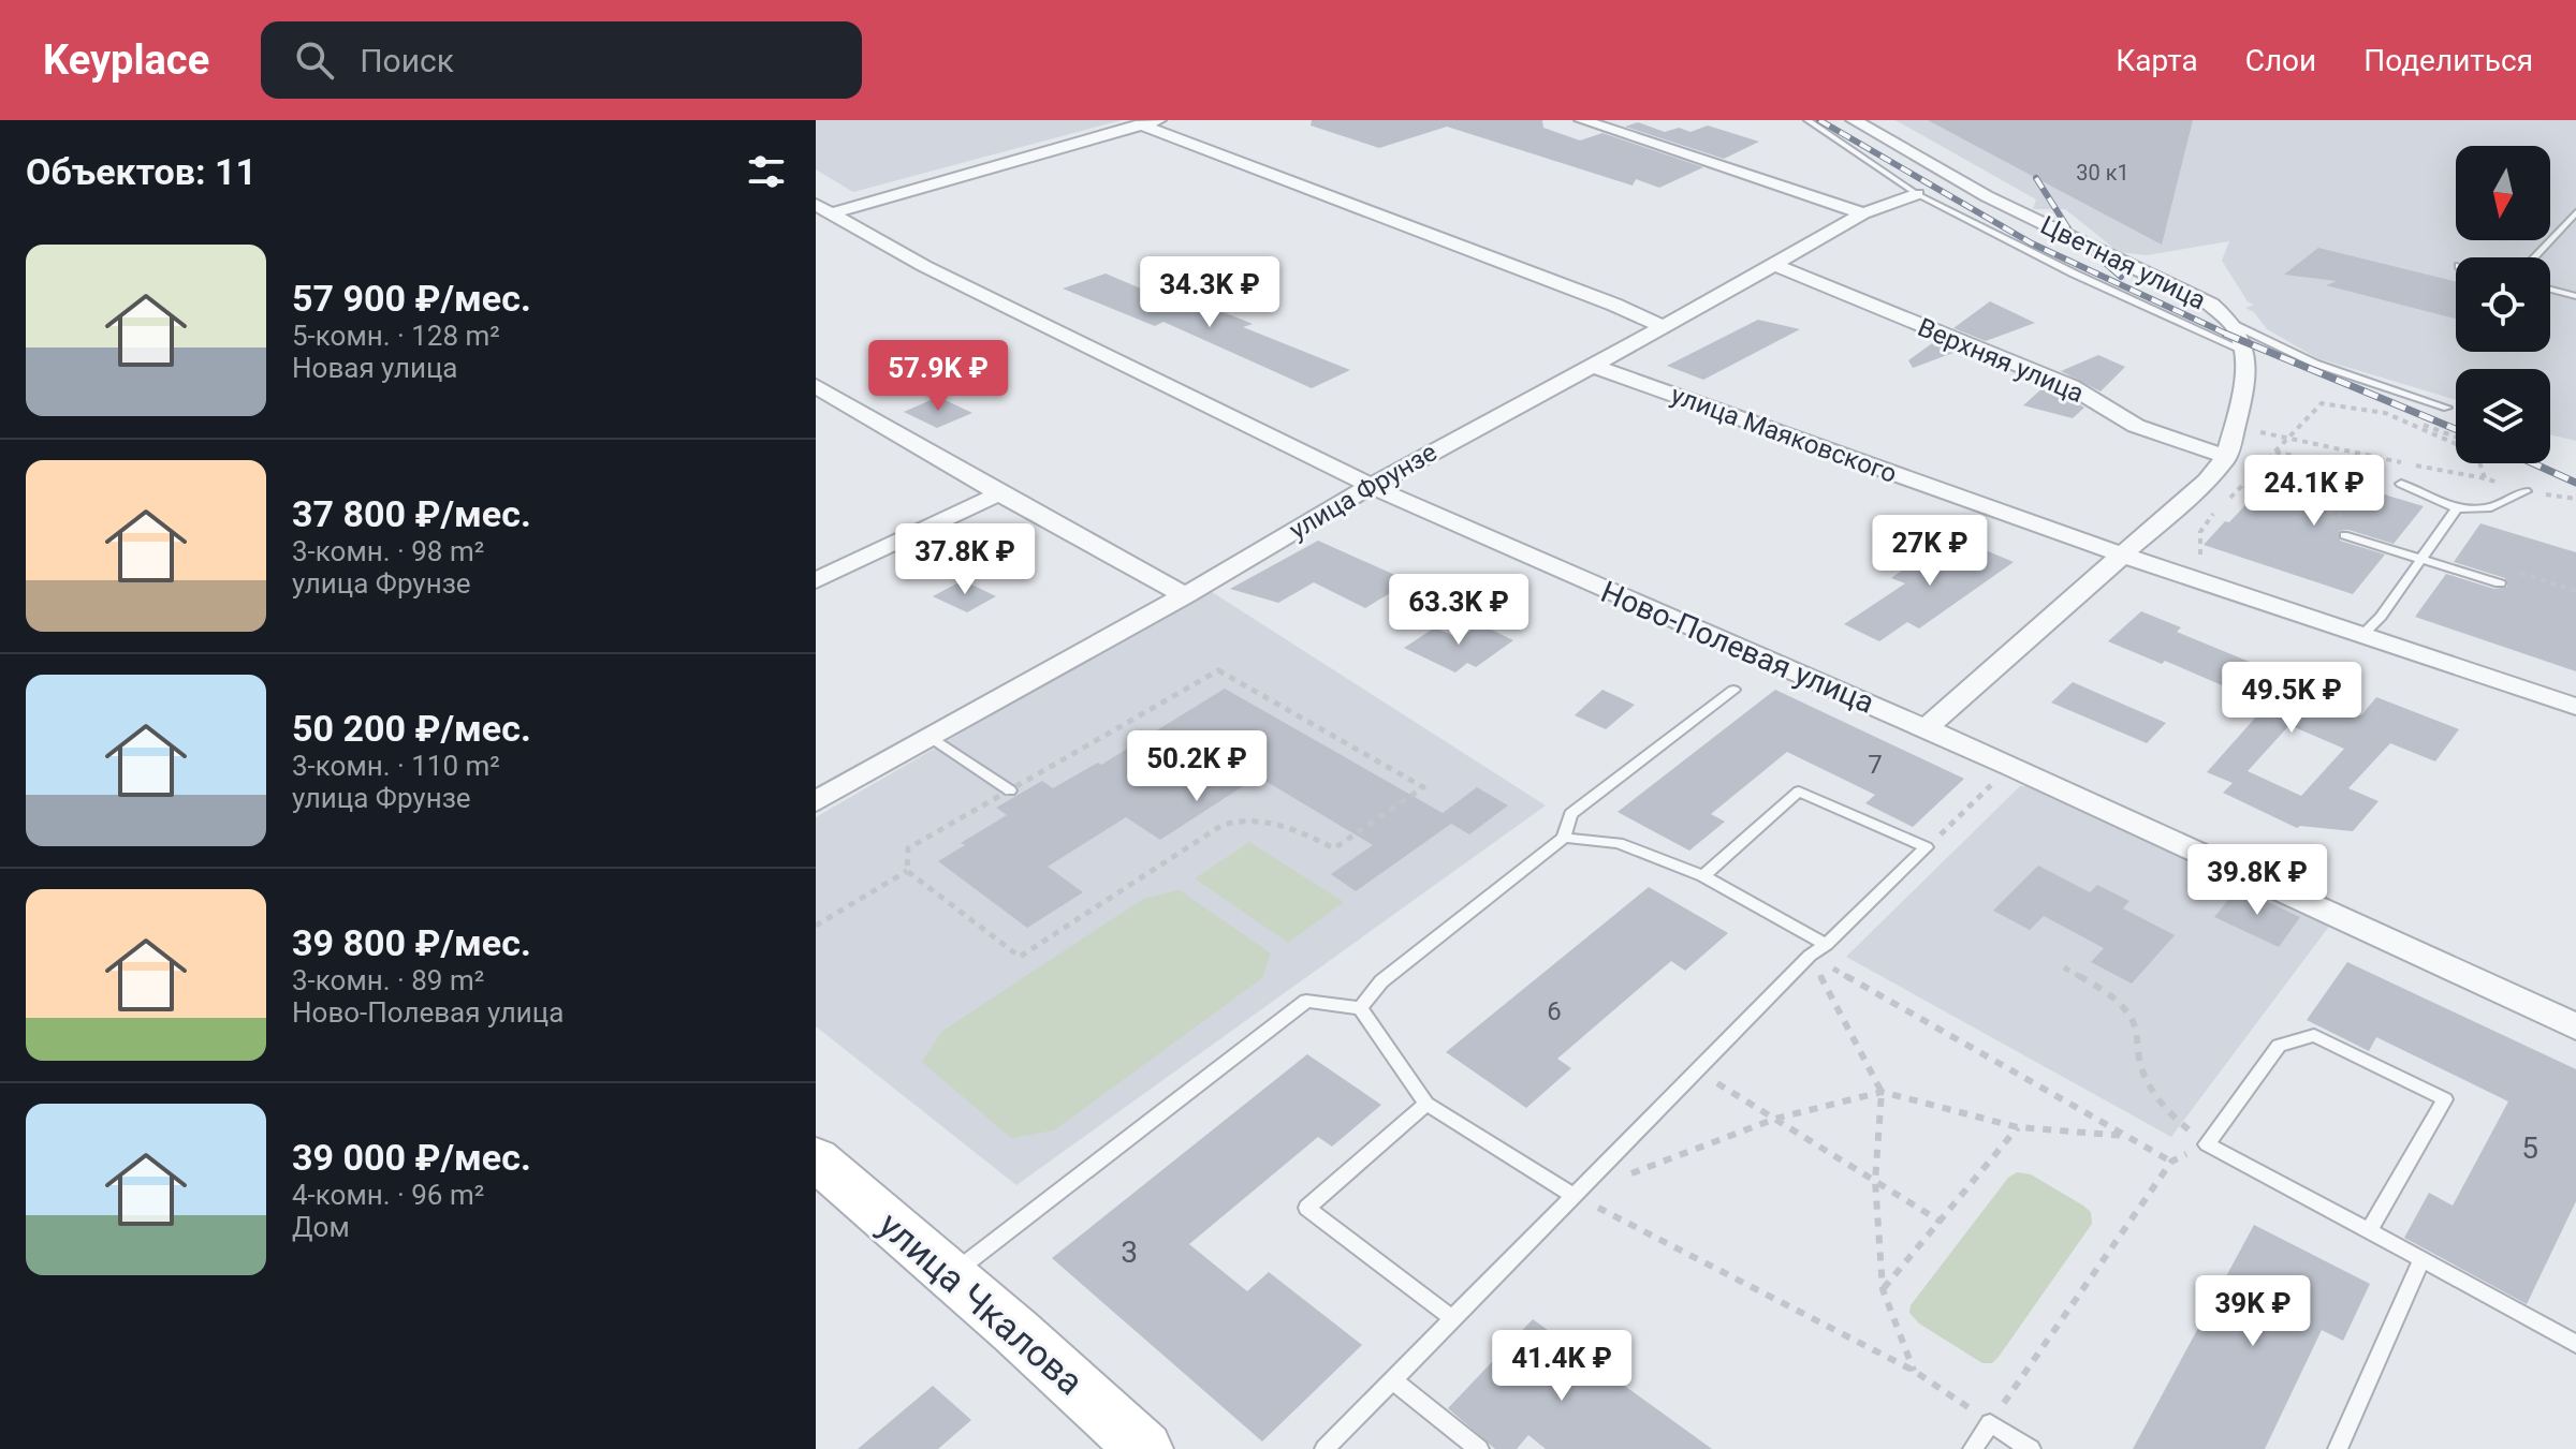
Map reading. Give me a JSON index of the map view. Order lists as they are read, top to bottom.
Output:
{
  "streets": {
    "street": [
      "Цветная улица",
      "Верхняя улица",
      "улица Маяковского",
      "улица Фрунзе",
      "Ново-Полевая улица",
      "улица Чкалова"
    ]
  },
  "crossings": [
    ["Цветная улица", "Верхняя улица"],
    ["Цветная улица", "улица Маяковского"],
    ["Верхняя улица", "улица Фрунзе"],
    ["улица Маяковского", "улица Фрунзе"],
    ["улица Фрунзе", "Ново-Полевая улица"]
  ],
  "house_numbers": [
    "30 к1",
    "7",
    "6",
    "5",
    "3"
  ],
  "north": "bottom",
  "page": {
    "header": "Keyplace",
    "search": "Поиск",
    "nav": ["Карта", "Слои", "Поделиться"],
    "heading": "Объектов: 11",
    "list": [
      {
        "name": "57 900 ₽/мес.",
        "note": "5-комн. · 128 m² · Новая улица"
      },
      {
        "name": "37 800 ₽/мес.",
        "note": "3-комн. · 98 m² · улица Фрунзе"
      },
      {
        "name": "50 200 ₽/мес.",
        "note": "3-комн. · 110 m² · улица Фрунзе"
      },
      {
        "name": "39 800 ₽/мес.",
        "note": "3-комн. · 89 m² · Ново-Полевая улица"
      },
      {
        "name": "39 000 ₽/мес.",
        "note": "4-комн. · 96 m² · Дом"
      }
    ],
    "price": [
      "34.3K ₽",
      "57.9K ₽",
      "24.1K ₽",
      "27K ₽",
      "37.8K ₽",
      "63.3K ₽",
      "49.5K ₽",
      "50.2K ₽",
      "39.8K ₽",
      "39K ₽",
      "41.4K ₽"
    ]
  }
}
